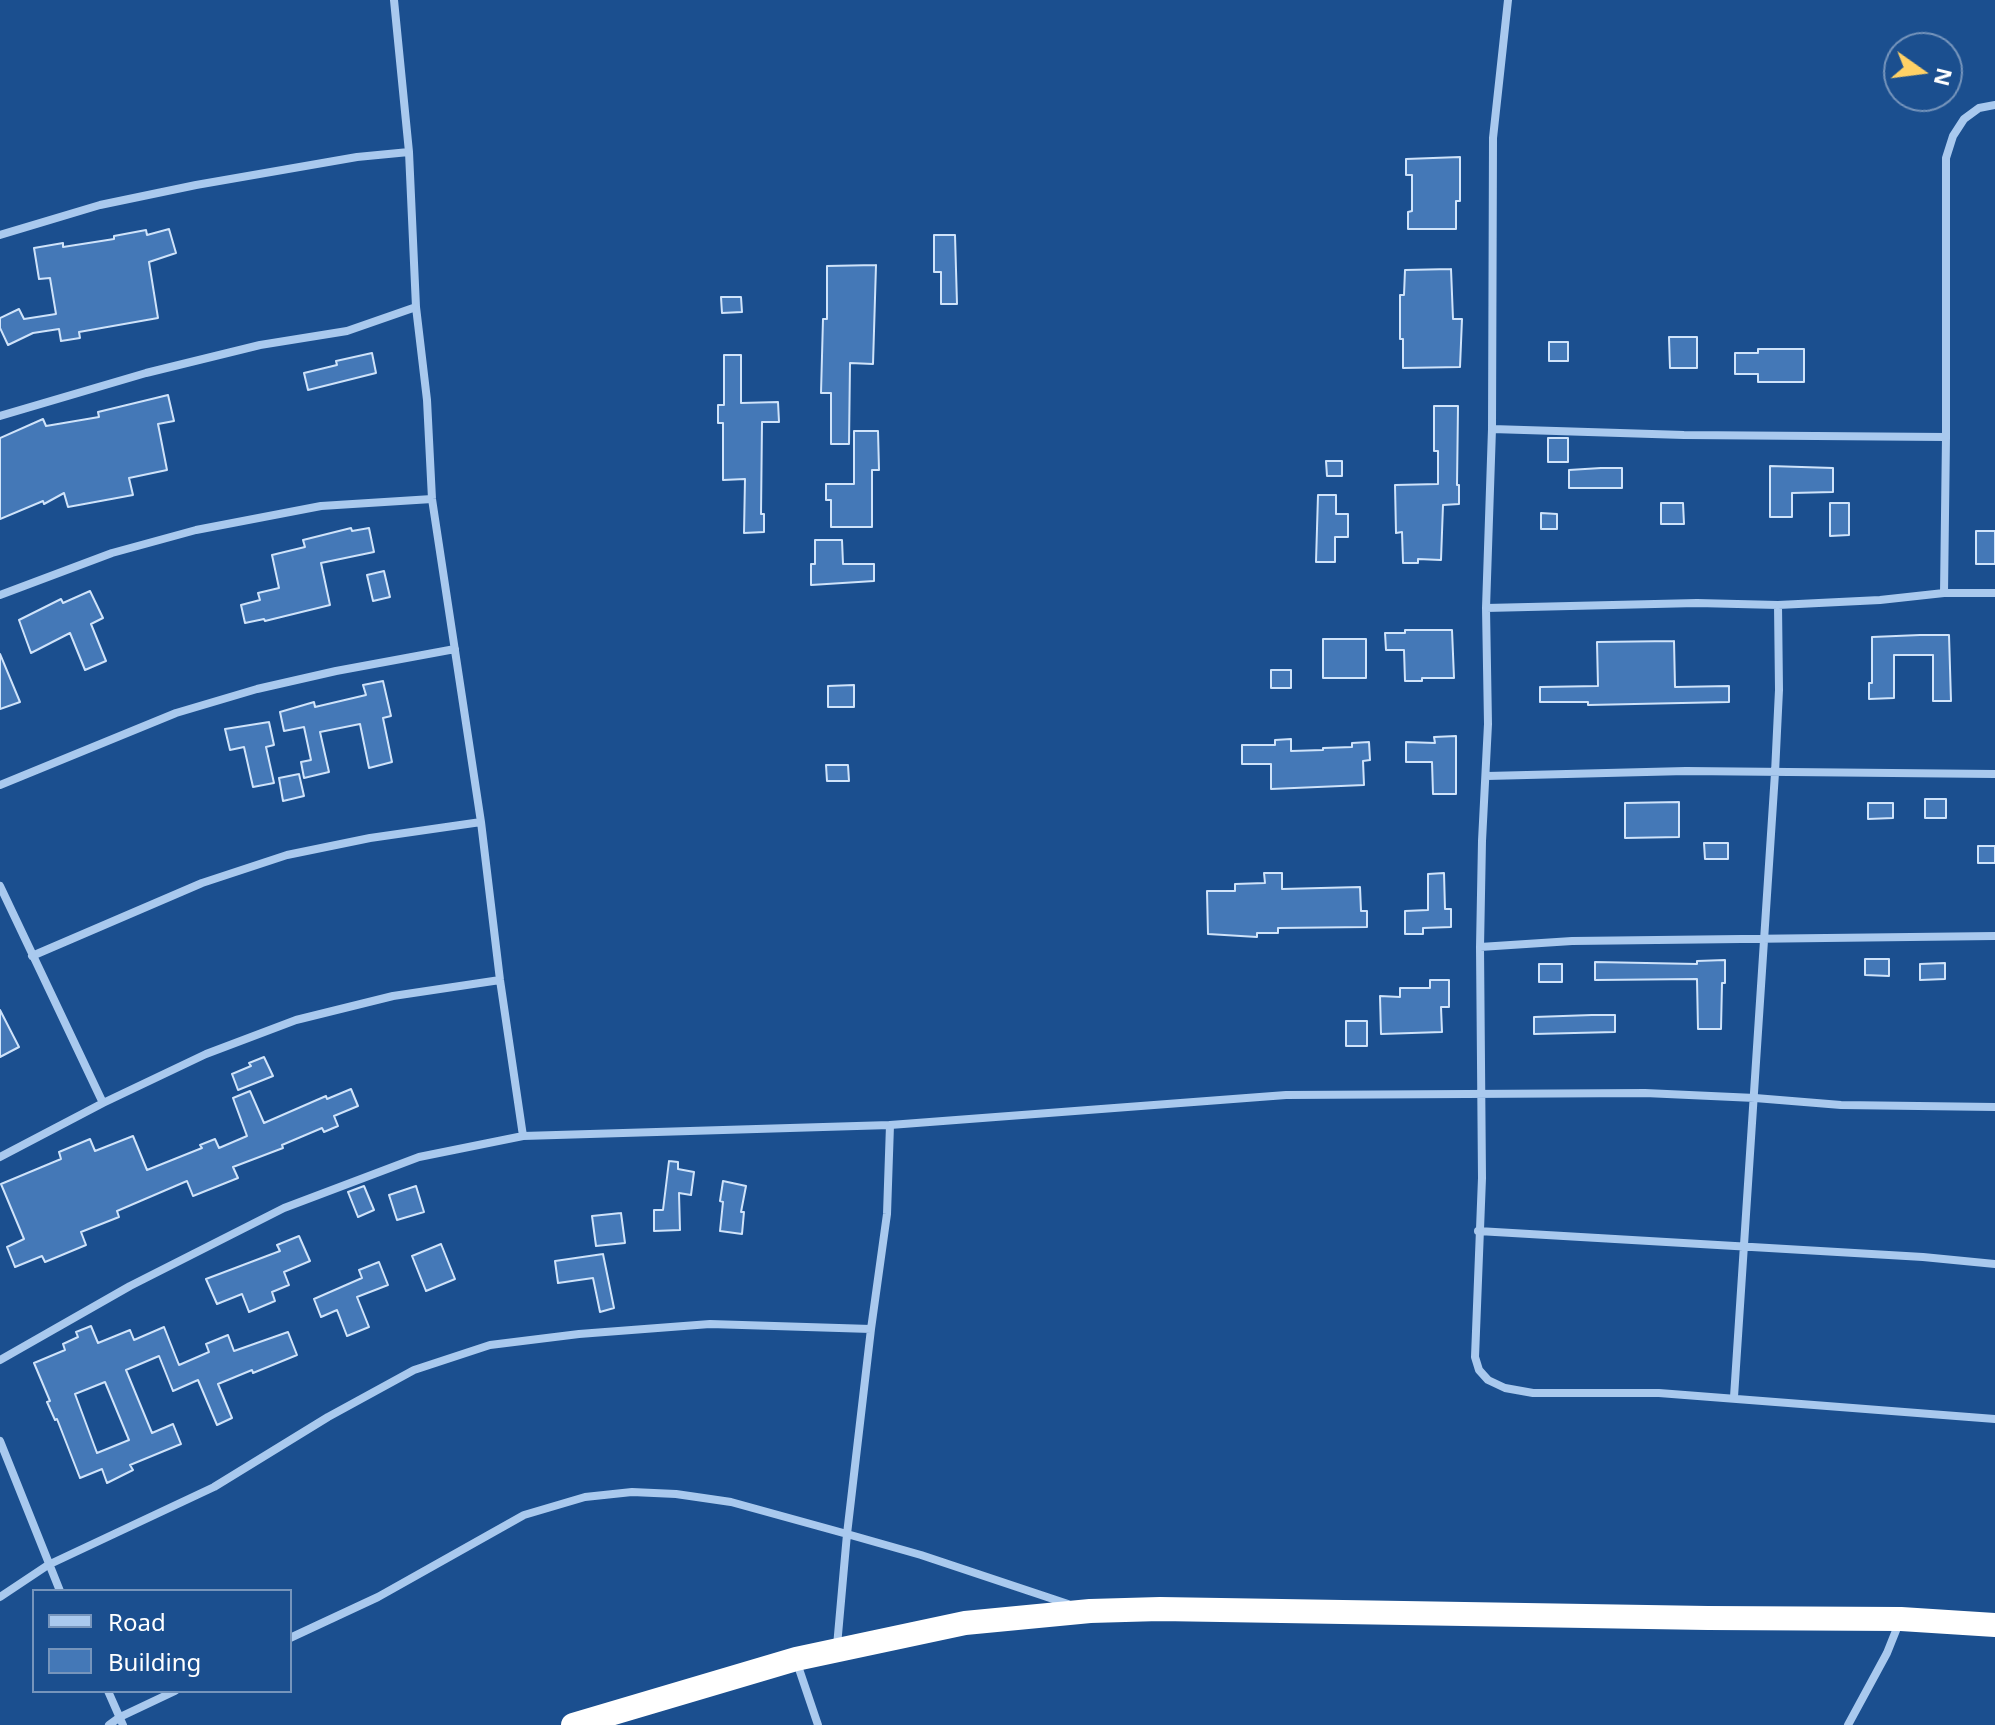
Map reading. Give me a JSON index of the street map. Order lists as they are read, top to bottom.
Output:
{
  "legend": ["Road", "Building"],
  "north": "right"
}
